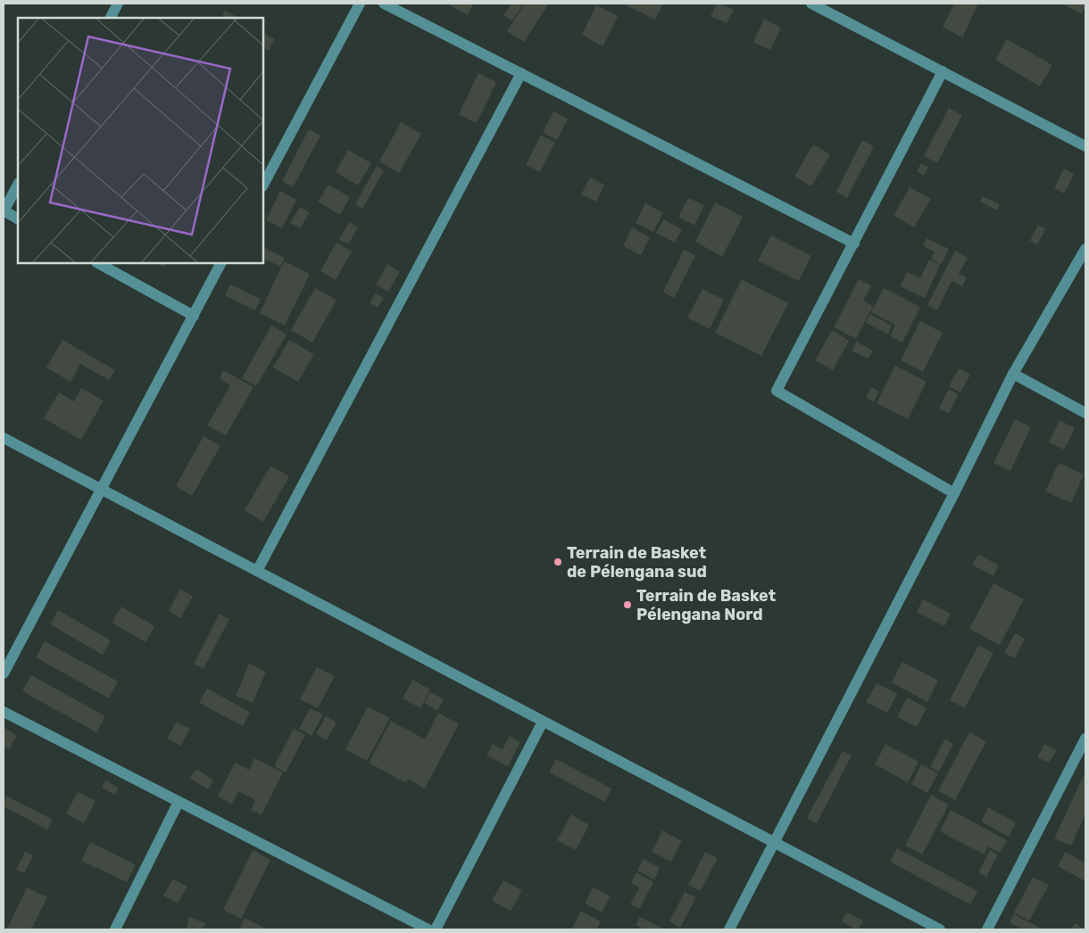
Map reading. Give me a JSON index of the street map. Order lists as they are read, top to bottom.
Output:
{
  "places": ["Terrain de Basket de Pélengana sud", "Terrain de Basket Pélengana Nord"]
}
